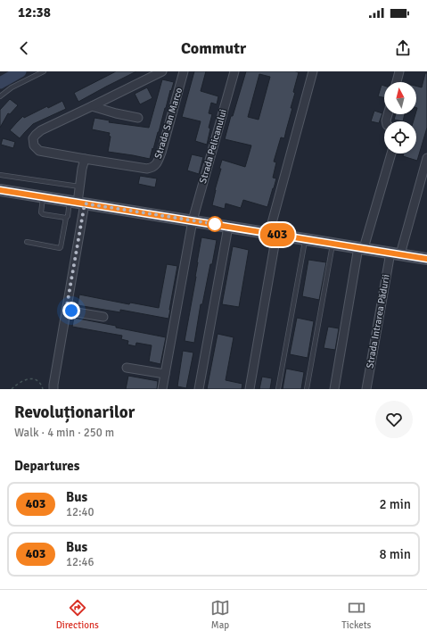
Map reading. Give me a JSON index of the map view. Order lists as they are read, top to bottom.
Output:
{
  "streets": {
    "street": ["Strada San Marco", "Strada Pelicanului", "Strada Intrarea Pădurii"]
  },
  "lines": ["bus line 403"],
  "north": "top",
  "page": {
    "status": "12:38",
    "header": "Commutr",
    "on_map": "403",
    "heading": [
      ["Revoluționarilor", "Walk · 4 min · 250 m"],
      "Departures"
    ],
    "list": [
      {
        "mark": "403",
        "name": "Bus",
        "note": "12:40",
        "value": "2 min"
      },
      {
        "mark": "403",
        "name": "Bus",
        "note": "12:46",
        "value": "8 min"
      }
    ],
    "tabs": ["Directions", "Map", "Tickets"]
  }
}
